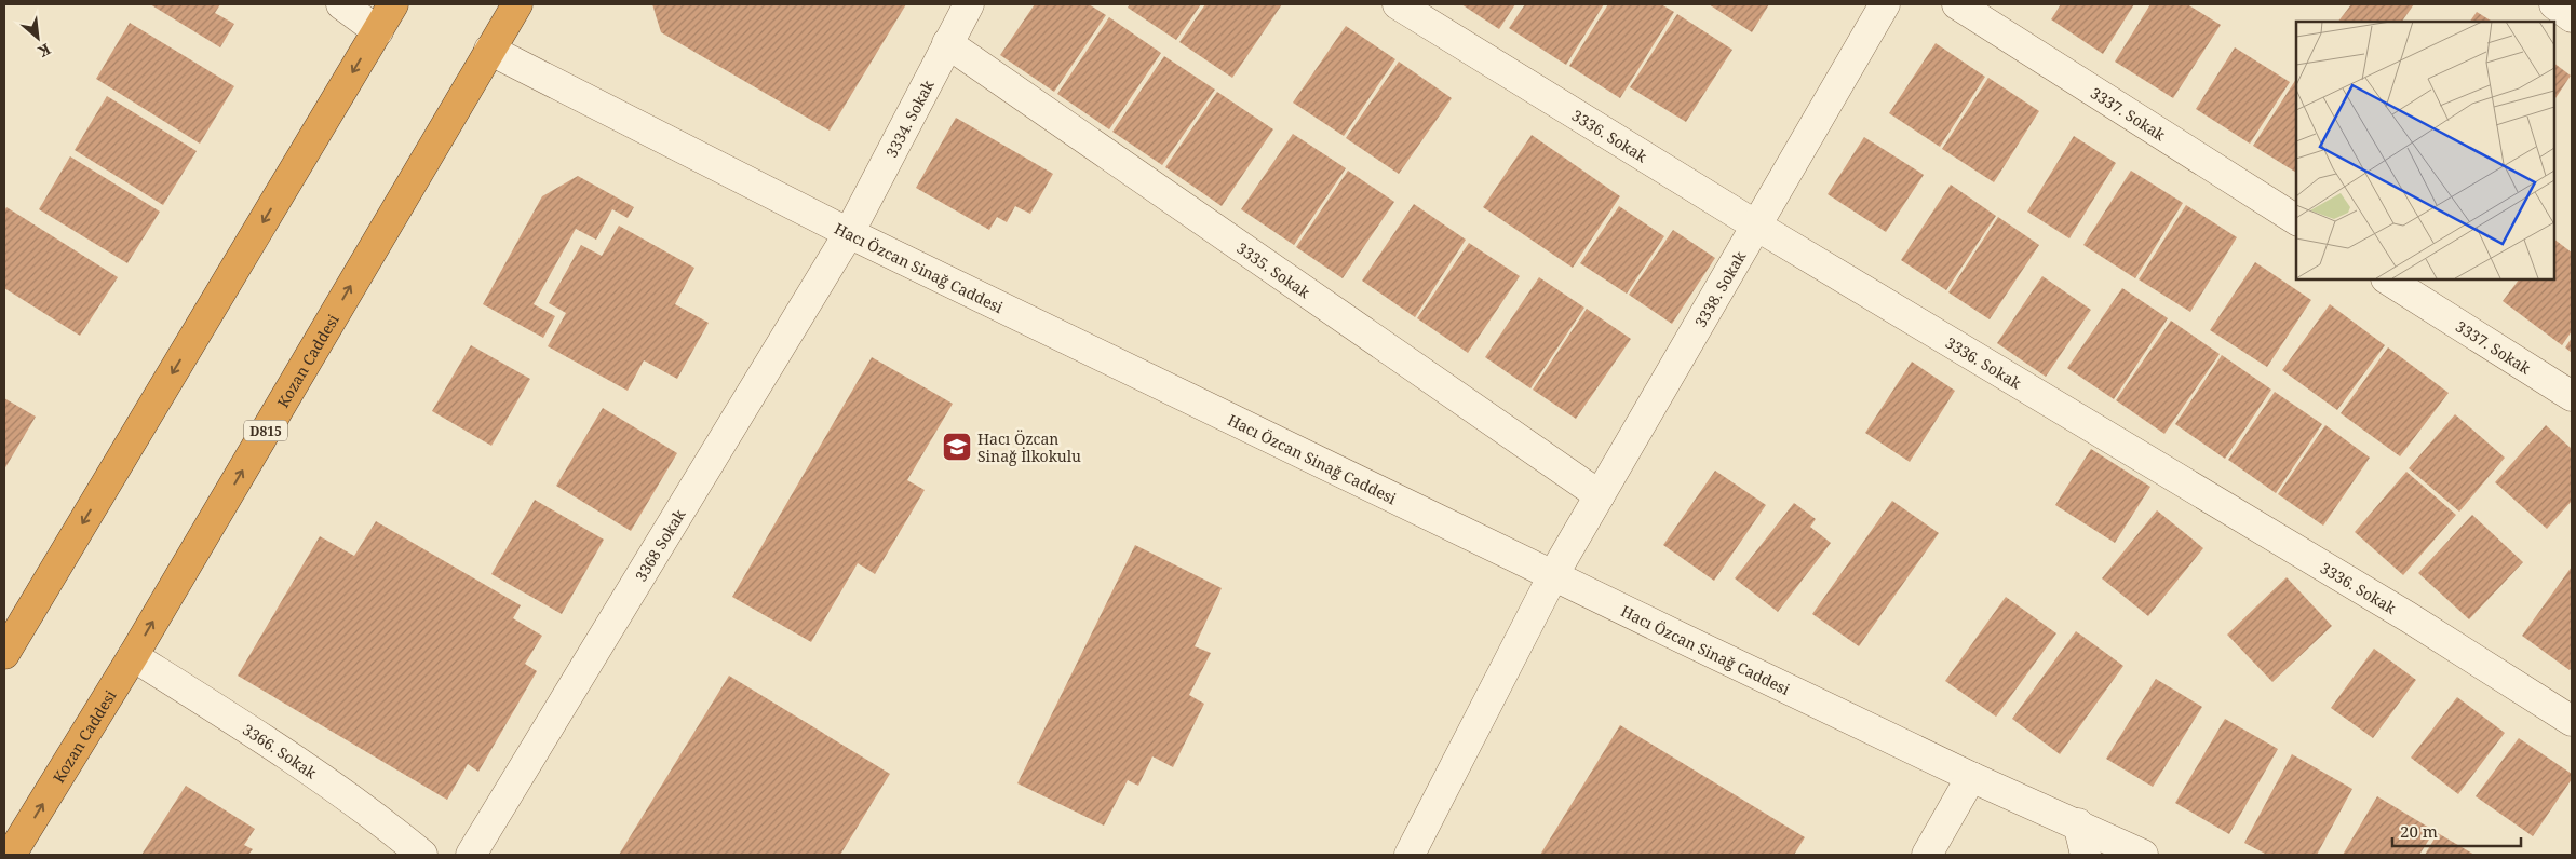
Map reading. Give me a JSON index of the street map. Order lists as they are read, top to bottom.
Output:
{
  "streets": {
    "highway": ["Kozan Caddesi", "D815"],
    "street": [
      "3337. Sokak",
      "3334. Sokak",
      "3336. Sokak",
      "Hacı Özcan Sinağ Caddesi",
      "3335. Sokak",
      "3338. Sokak",
      "3368 Sokak",
      "3366. Sokak"
    ]
  },
  "crossings": [
    ["3334. Sokak", "Hacı Özcan Sinağ Caddesi"],
    ["3334. Sokak", "3335. Sokak"],
    ["3334. Sokak", "3368 Sokak"],
    ["3336. Sokak", "3338. Sokak"],
    ["Hacı Özcan Sinağ Caddesi", "3338. Sokak"],
    ["Hacı Özcan Sinağ Caddesi", "Kozan Caddesi"],
    ["Hacı Özcan Sinağ Caddesi", "3368 Sokak"],
    ["3335. Sokak", "3338. Sokak"],
    ["Kozan Caddesi", "3366. Sokak"]
  ],
  "places": {
    "school or university": ["Hacı Özcan Sinağ İlkokulu"]
  },
  "scale_bar": "20 m",
  "north": "bottom right"
}
